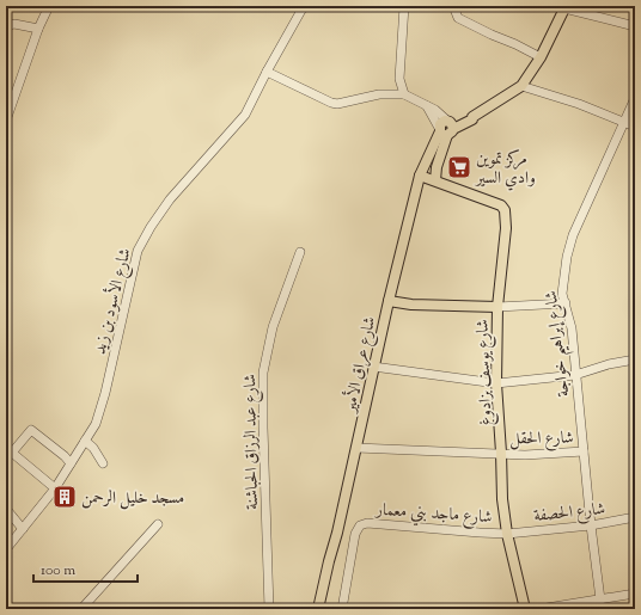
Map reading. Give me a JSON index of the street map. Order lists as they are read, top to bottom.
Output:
{
  "streets": {
    "main road": ["شارع عراق الأمير", "شارع يوسف بزادوغ"],
    "street": [
      "شارع الأسود بن زيد",
      "شارع إبراهيم خواجة",
      "شارع الحقل",
      "شارع عبد الرزاق الحباشنة",
      "شارع الحصفة",
      "شارع ماجد بني معمار"
    ]
  },
  "crossings": [
    ["شارع إبراهيم خواجة", "شارع الحقل"],
    ["شارع إبراهيم خواجة", "شارع الحصفة"],
    ["شارع عراق الأمير", "شارع الحقل"],
    ["شارع يوسف بزادوغ", "شارع الحقل"],
    ["شارع يوسف بزادوغ", "شارع الحصفة"],
    ["شارع يوسف بزادوغ", "شارع ماجد بني معمار"],
    ["شارع الحصفة", "شارع ماجد بني معمار"]
  ],
  "places": {
    "supermarket": ["مركز تموين وادي السير"],
    "building": ["مسجد خليل الرحمن"]
  },
  "scale_bar": "100 m"
}
